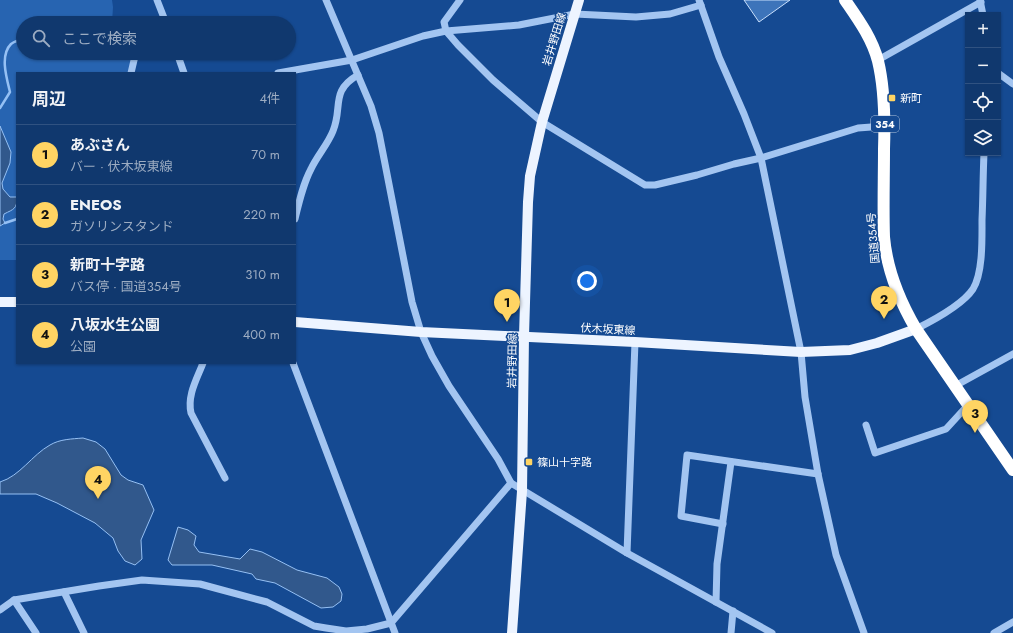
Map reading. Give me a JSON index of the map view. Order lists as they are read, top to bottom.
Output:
{
  "streets": {
    "highway": ["354", "国道354号"],
    "main road": ["岩井野田線", "伏木坂東線"]
  },
  "crossings": [
    ["岩井野田線", "伏木坂東線"],
    ["国道354号", "伏木坂東線"]
  ],
  "places": {
    "transit": ["新町", "篠山十字路"]
  },
  "page": {
    "map_buttons": ["+", "−"],
    "search": "ここで検索",
    "heading": ["周辺", "4件"],
    "list": [
      {
        "mark": "1",
        "name": "あぶさん",
        "note": "バー · 伏木坂東線",
        "value": "70 m"
      },
      {
        "mark": "2",
        "name": "ENEOS",
        "note": "ガソリンスタンド",
        "value": "220 m"
      },
      {
        "mark": "3",
        "name": "新町十字路",
        "note": "バス停 · 国道354号",
        "value": "310 m"
      },
      {
        "mark": "4",
        "name": "八坂水生公園",
        "note": "公園",
        "value": "400 m"
      }
    ],
    "pins": [
      "2",
      "1",
      "3",
      "4"
    ]
  }
}
